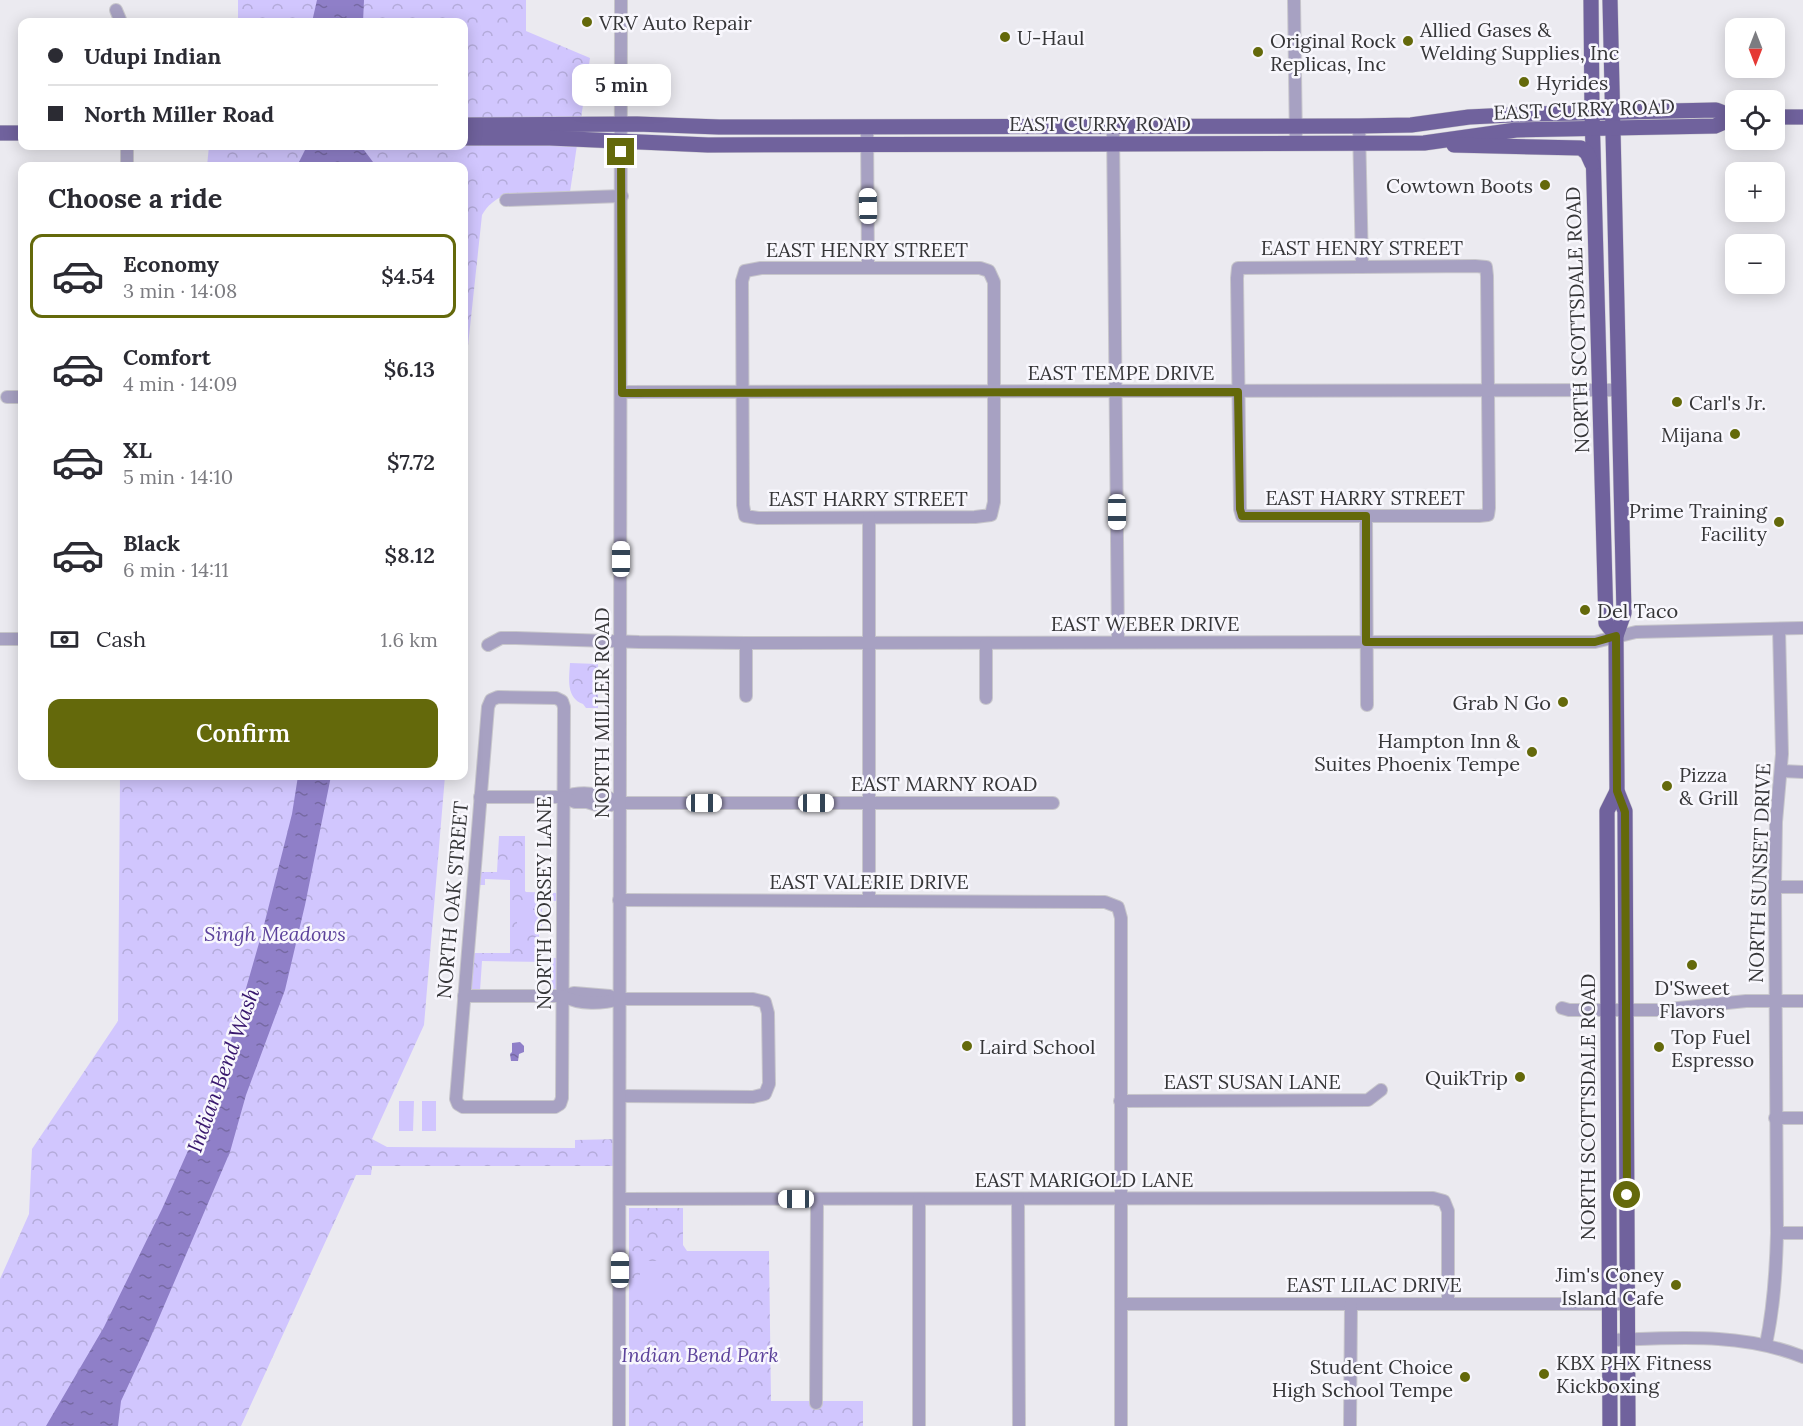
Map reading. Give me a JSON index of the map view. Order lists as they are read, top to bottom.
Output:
{
  "streets": {
    "main road": ["EAST CURRY ROAD", "NORTH SCOTTSDALE ROAD"],
    "street": [
      "EAST HENRY STREET",
      "EAST TEMPE DRIVE",
      "EAST HARRY STREET",
      "EAST WEBER DRIVE",
      "NORTH MILLER ROAD",
      "EAST MARNY ROAD",
      "NORTH SUNSET DRIVE",
      "EAST VALERIE DRIVE",
      "NORTH OAK STREET",
      "NORTH DORSEY LANE",
      "EAST SUSAN LANE",
      "EAST MARIGOLD LANE",
      "EAST LILAC DRIVE"
    ]
  },
  "crossings": [
    ["EAST CURRY ROAD", "NORTH SCOTTSDALE ROAD"],
    ["EAST CURRY ROAD", "NORTH MILLER ROAD"],
    ["EAST HENRY STREET", "EAST TEMPE DRIVE"],
    ["EAST HENRY STREET", "EAST HARRY STREET"],
    ["NORTH SCOTTSDALE ROAD", "EAST TEMPE DRIVE"],
    ["NORTH SCOTTSDALE ROAD", "EAST WEBER DRIVE"],
    ["NORTH SCOTTSDALE ROAD", "EAST LILAC DRIVE"],
    ["EAST TEMPE DRIVE", "EAST HARRY STREET"],
    ["EAST TEMPE DRIVE", "NORTH MILLER ROAD"],
    ["EAST WEBER DRIVE", "NORTH MILLER ROAD"],
    ["EAST WEBER DRIVE", "NORTH SUNSET DRIVE"],
    ["NORTH MILLER ROAD", "EAST MARNY ROAD"],
    ["NORTH MILLER ROAD", "EAST VALERIE DRIVE"],
    ["NORTH MILLER ROAD", "EAST MARIGOLD LANE"],
    ["EAST MARNY ROAD", "NORTH OAK STREET"],
    ["EAST MARNY ROAD", "NORTH DORSEY LANE"],
    ["EAST VALERIE DRIVE", "EAST SUSAN LANE"],
    ["NORTH OAK STREET", "NORTH DORSEY LANE"],
    ["EAST MARIGOLD LANE", "EAST LILAC DRIVE"]
  ],
  "water": ["Indian Bend Wash"],
  "parks": ["Singh Meadows", "Indian Bend Park"],
  "places": [
    "VRV Auto Repair",
    "U-Haul",
    "Allied Gases & Welding Supplies, Inc",
    "Original Rock Replicas, Inc",
    "Hyrides",
    "Cowtown Boots",
    "Carl's Jr.",
    "Mijana",
    "Prime Training Facility",
    "Del Taco",
    "Grab N Go",
    "Hampton Inn & Suites Phoenix Tempe",
    "Pizza & Grill",
    "D'Sweet Flavors",
    "Laird School",
    "Top Fuel Espresso",
    "QuikTrip",
    "Jim's Coney Island Cafe",
    "KBX PHX Fitness Kickboxing",
    "Student Choice High School Tempe"
  ],
  "north": "bottom",
  "page": {
    "map_buttons": ["+", "−"],
    "banner": ["Udupi Indian", "North Miller Road"],
    "bubble": "5 min",
    "heading": "Choose a ride",
    "list": [
      {
        "name": "Economy",
        "note": "3 min · 14:08",
        "value": "$4.54"
      },
      {
        "name": "Comfort",
        "note": "4 min · 14:09",
        "value": "$6.13"
      },
      {
        "name": "XL",
        "note": "5 min · 14:10",
        "value": "$7.72"
      },
      {
        "name": "Black",
        "note": "6 min · 14:11",
        "value": "$8.12"
      }
    ],
    "pay": ["Cash", "1.6 km"],
    "buttons": "Confirm"
  }
}
